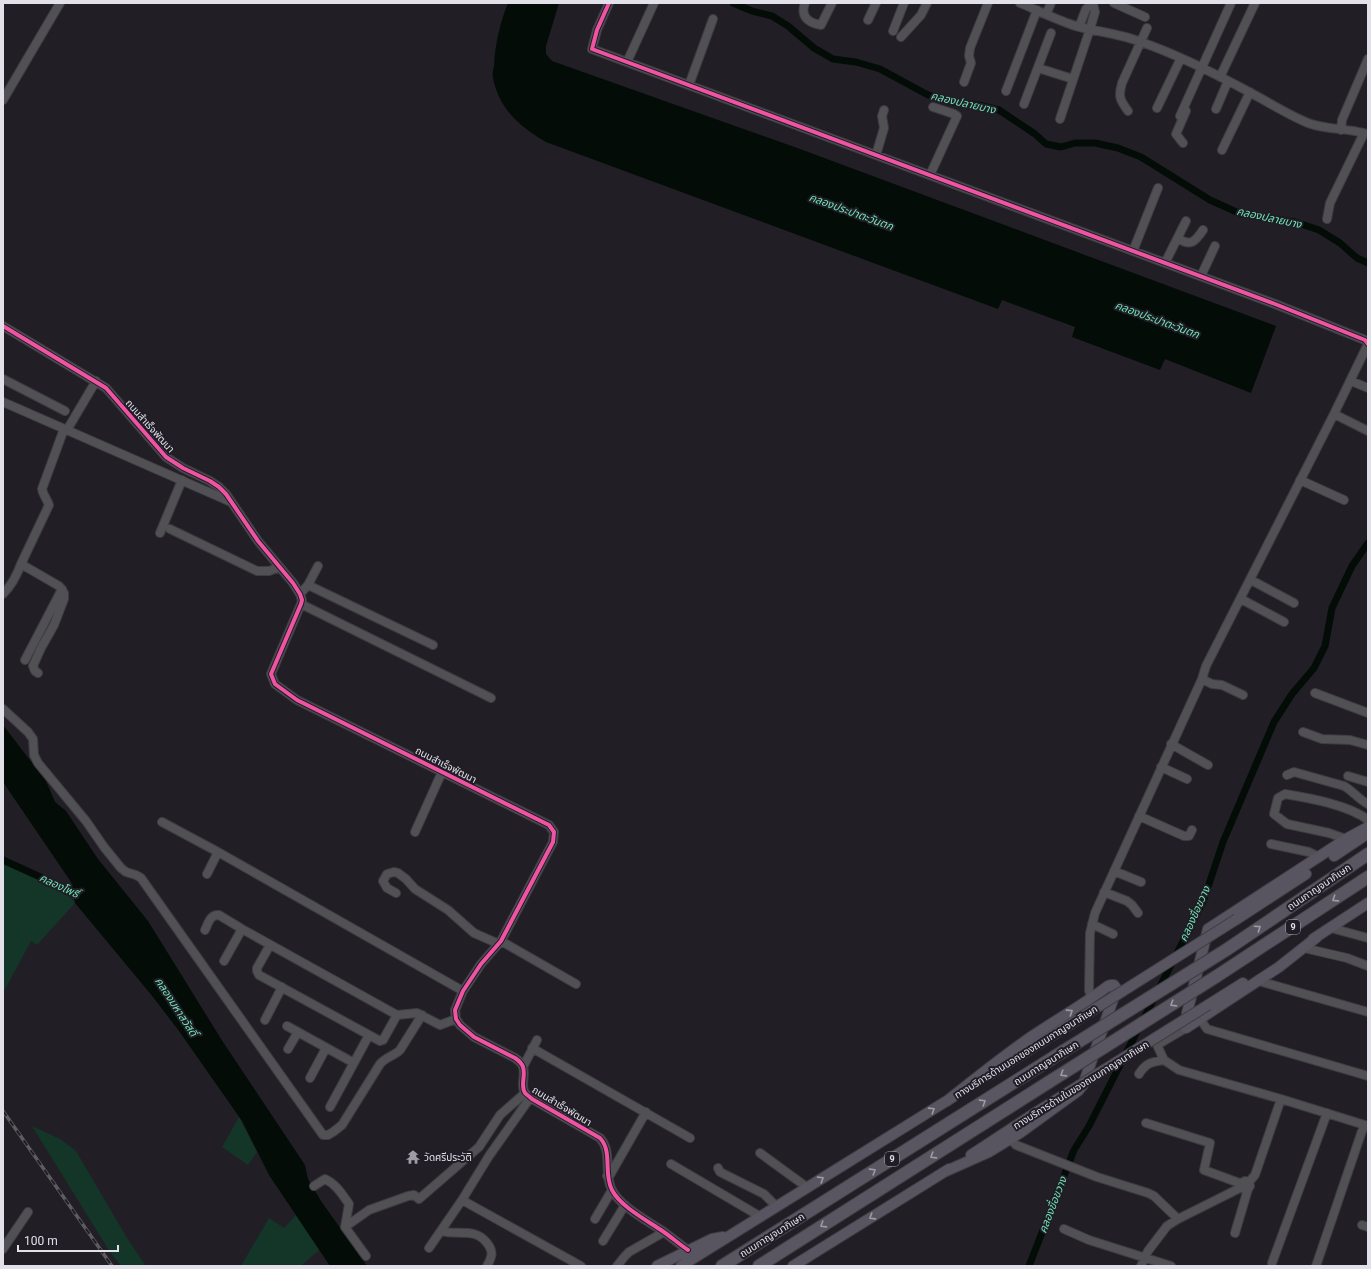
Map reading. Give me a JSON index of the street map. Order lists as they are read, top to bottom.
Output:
{
  "streets": {
    "highway": ["ถนนกาญจนาภิเษก", "9"],
    "main road": ["ทางบริการด้านนอกของถนนกาญจนาภิเษก", "ทางบริการด้านในของถนนกาญจนาภิเษก"],
    "street": ["ถนนสำเร็จพัฒนา"]
  },
  "water": [
    "คลองปลายบาง",
    "คลองประปาตะวันตก",
    "คลองโพธิ์",
    "คลองขื่อขวาง",
    "คลองมหาสวัสดิ์"
  ],
  "places": {
    "temple": ["วัดศรีประวัติ"]
  },
  "scale_bar": "100 m"
}
